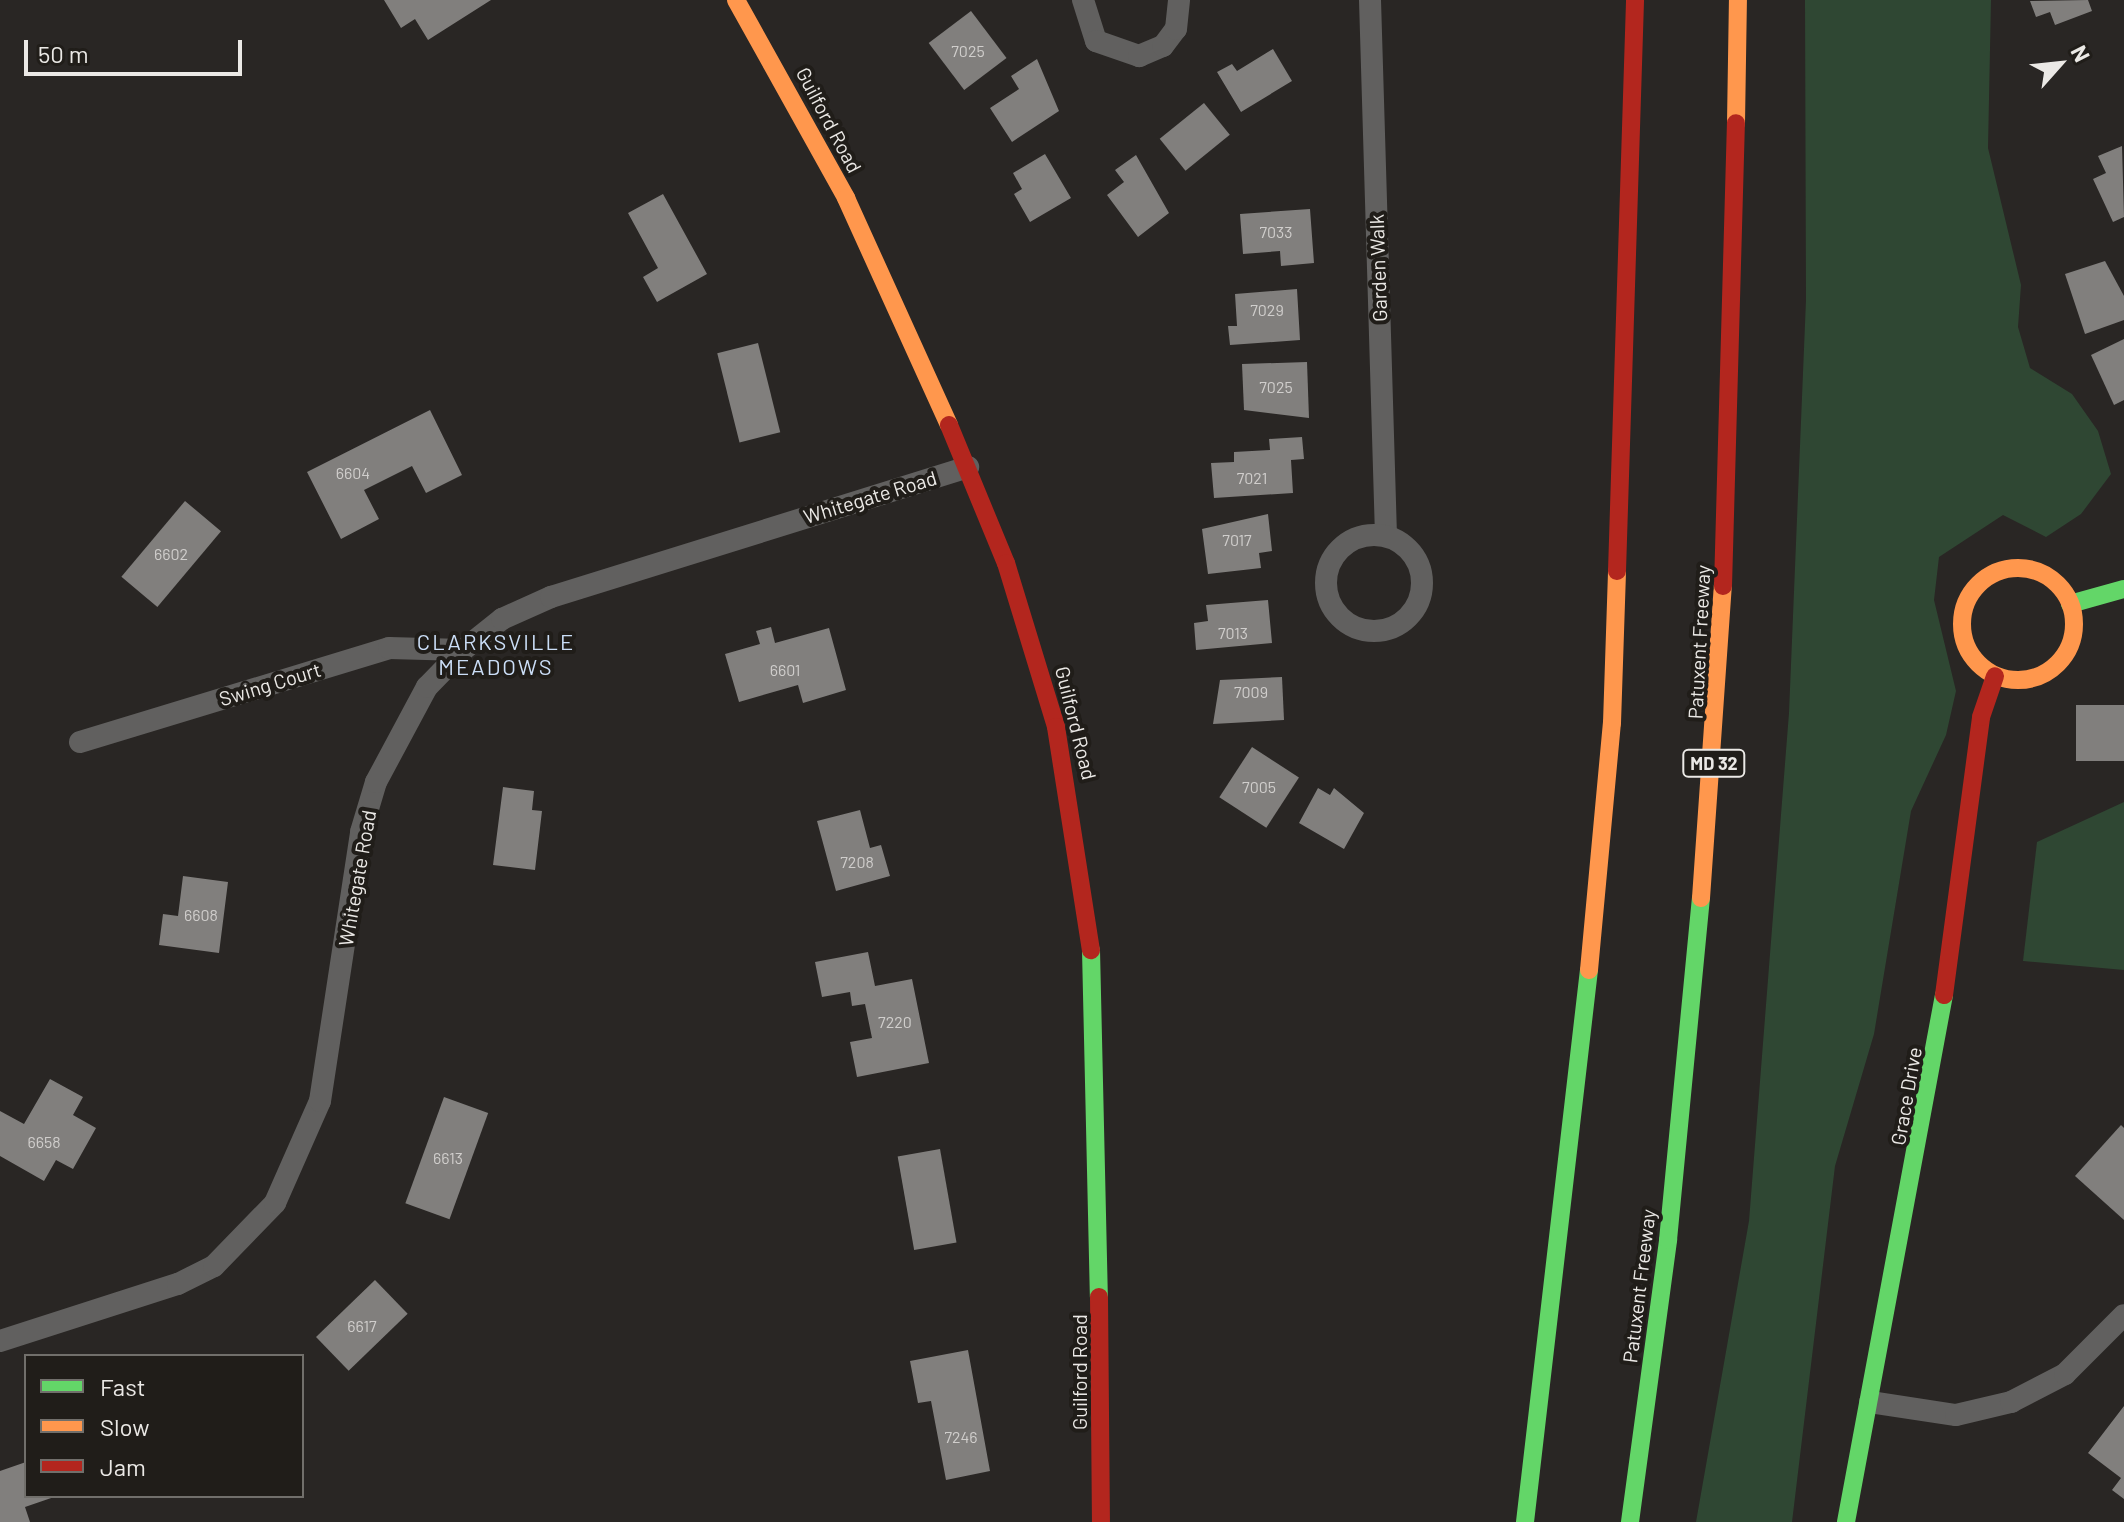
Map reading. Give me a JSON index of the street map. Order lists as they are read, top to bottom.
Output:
{
  "streets": {
    "main road": [
      "Guilford Road",
      "Patuxent Freeway",
      "MD 32",
      "Grace Drive"
    ],
    "street": ["Garden Walk", "Whitegate Road", "Swing Court"]
  },
  "crossings": [
    ["Guilford Road", "Whitegate Road"],
    ["Whitegate Road", "Swing Court"]
  ],
  "districts": ["CLARKSVILLE MEADOWS"],
  "house_numbers": [
    "7025",
    "7033",
    "7029",
    "7025",
    "6604",
    "7021",
    "7017",
    "6602",
    "7013",
    "6601",
    "7009",
    "7005",
    "7208",
    "6608",
    "7220",
    "6658",
    "6613",
    "6617",
    "7246"
  ],
  "legend": ["Fast", "Slow", "Jam"],
  "scale_bar": "50 m",
  "north": "top right"
}
